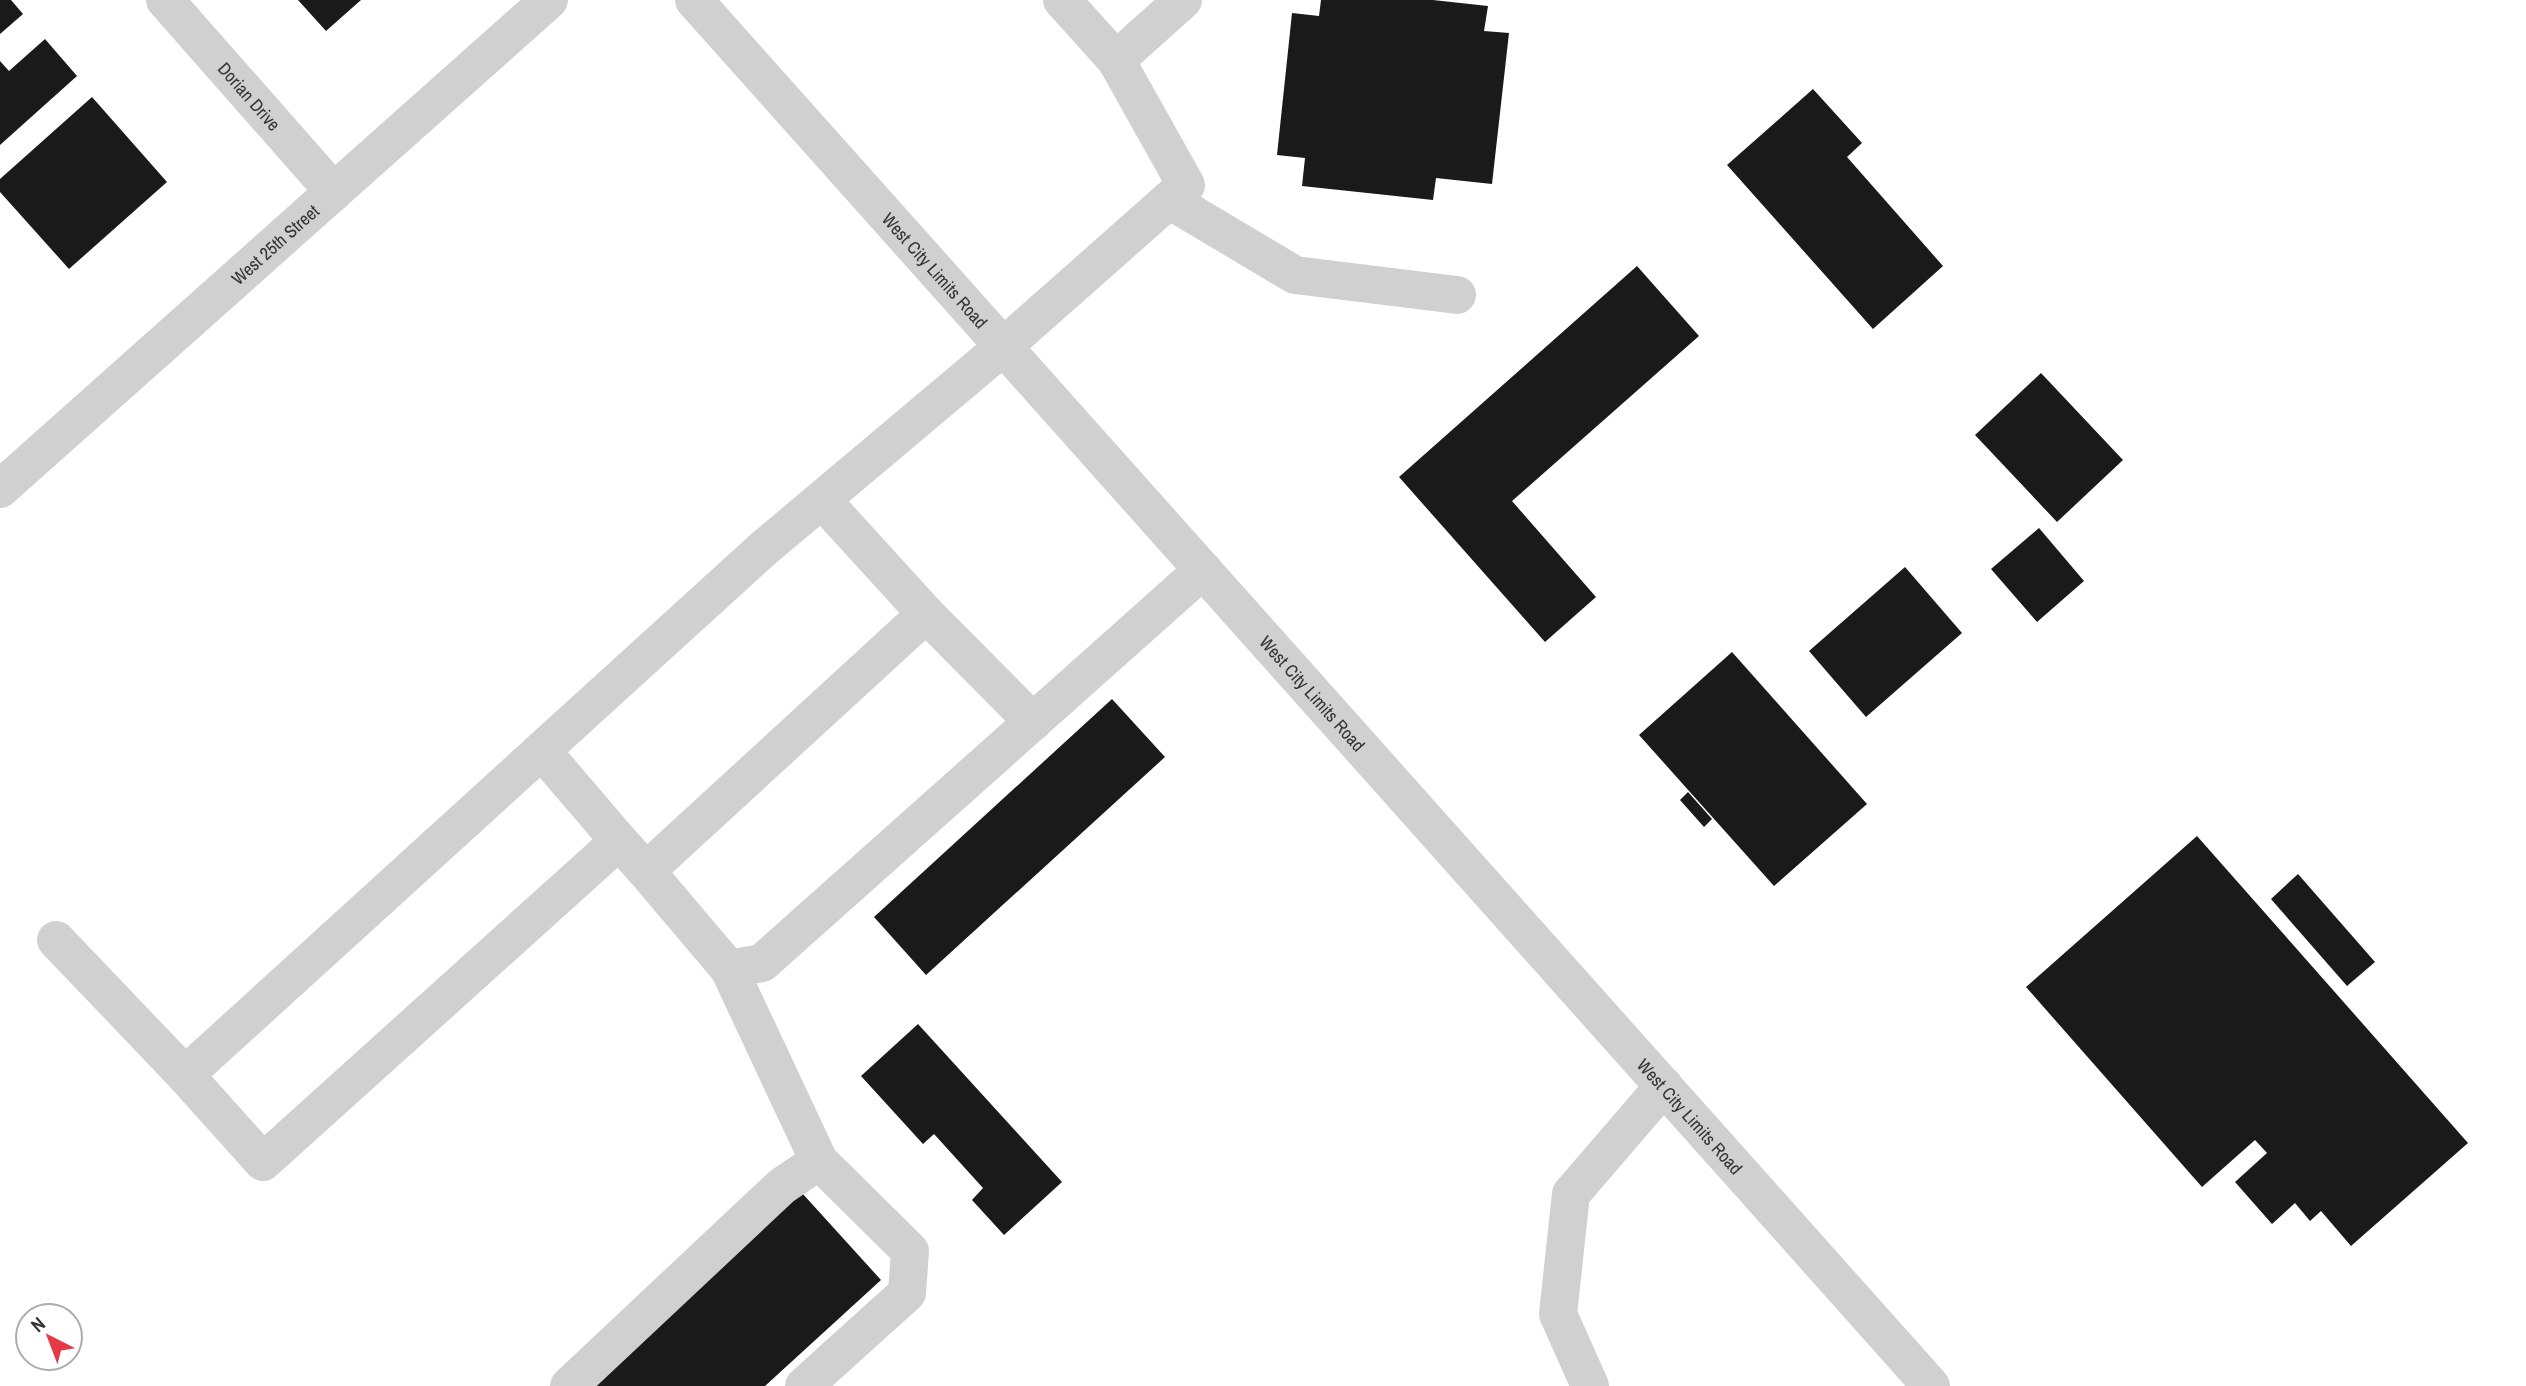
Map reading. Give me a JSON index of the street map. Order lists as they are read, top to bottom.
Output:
{
  "streets": {
    "street": ["Dorian Drive", "West 25th Street", "West City Limits Road"]
  },
  "crossings": [
    ["Dorian Drive", "West 25th Street"]
  ],
  "north": "top left"
}
